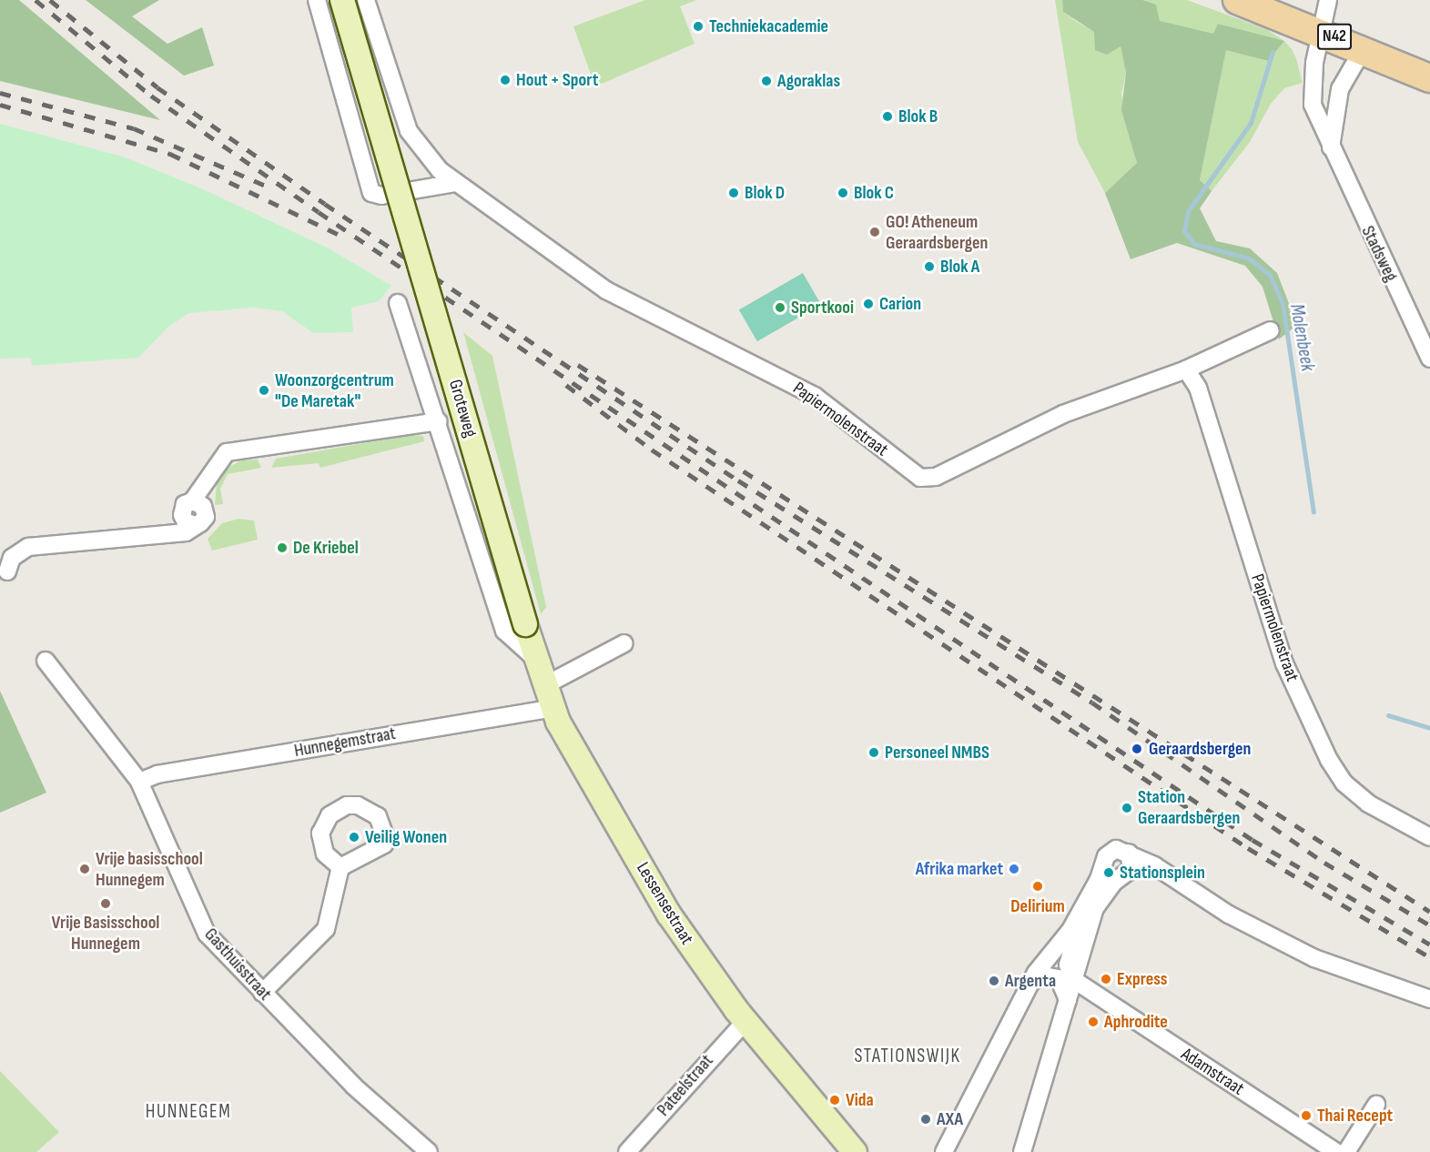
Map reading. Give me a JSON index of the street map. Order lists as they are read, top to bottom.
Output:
{
  "streets": {
    "main road": ["N42", "Groteweg", "Lessensestraat"],
    "street": [
      "Stadsweg",
      "Papiermolenstraat",
      "Hunnegemstraat",
      "Gasthuisstraat",
      "Adamstraat",
      "Pateelstraat"
    ]
  },
  "crossings": [
    ["N42", "Stadsweg"],
    ["Groteweg", "Lessensestraat"],
    ["Hunnegemstraat", "Lessensestraat"],
    ["Hunnegemstraat", "Gasthuisstraat"],
    ["Lessensestraat", "Pateelstraat"]
  ],
  "districts": ["STATIONSWIJK", "HUNNEGEM"],
  "water": ["Molenbeek"],
  "places": [
    "Techniekacademie",
    "Hout + Sport",
    "Agoraklas",
    "Blok B",
    "Blok D",
    "Blok C",
    "GO! Atheneum Geraardsbergen",
    "Blok A",
    "Carion",
    "Sportkooi",
    "Woonzorgcentrum \"De Maretak\"",
    "De Kriebel",
    "Geraardsbergen",
    "Personeel NMBS",
    "Station Geraardsbergen",
    "Veilig Wonen",
    "Vrije basisschool Hunnegem",
    "Afrika market",
    "Stationsplein",
    "Delirium",
    "Vrije Basisschool Hunnegem",
    "Express",
    "Argenta",
    "Aphrodite",
    "Vida",
    "Thai Recept",
    "AXA"
  ]
}
